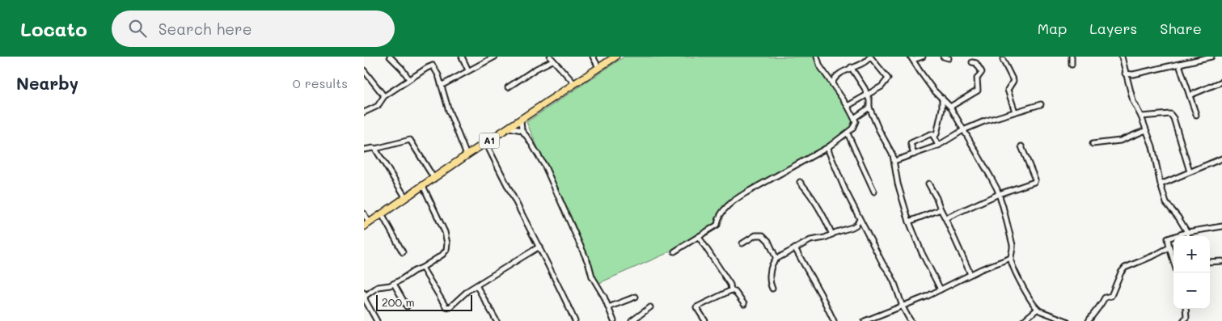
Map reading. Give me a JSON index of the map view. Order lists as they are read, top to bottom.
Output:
{
  "streets": {
    "highway": ["A1"]
  },
  "scale_bar": "200 m",
  "page": {
    "header": "Locato",
    "search": "Search here",
    "nav": ["Map", "Layers", "Share"],
    "heading": ["Nearby", "0 results"],
    "map_buttons": ["+", "−"],
    "scale": "200 m"
  }
}
